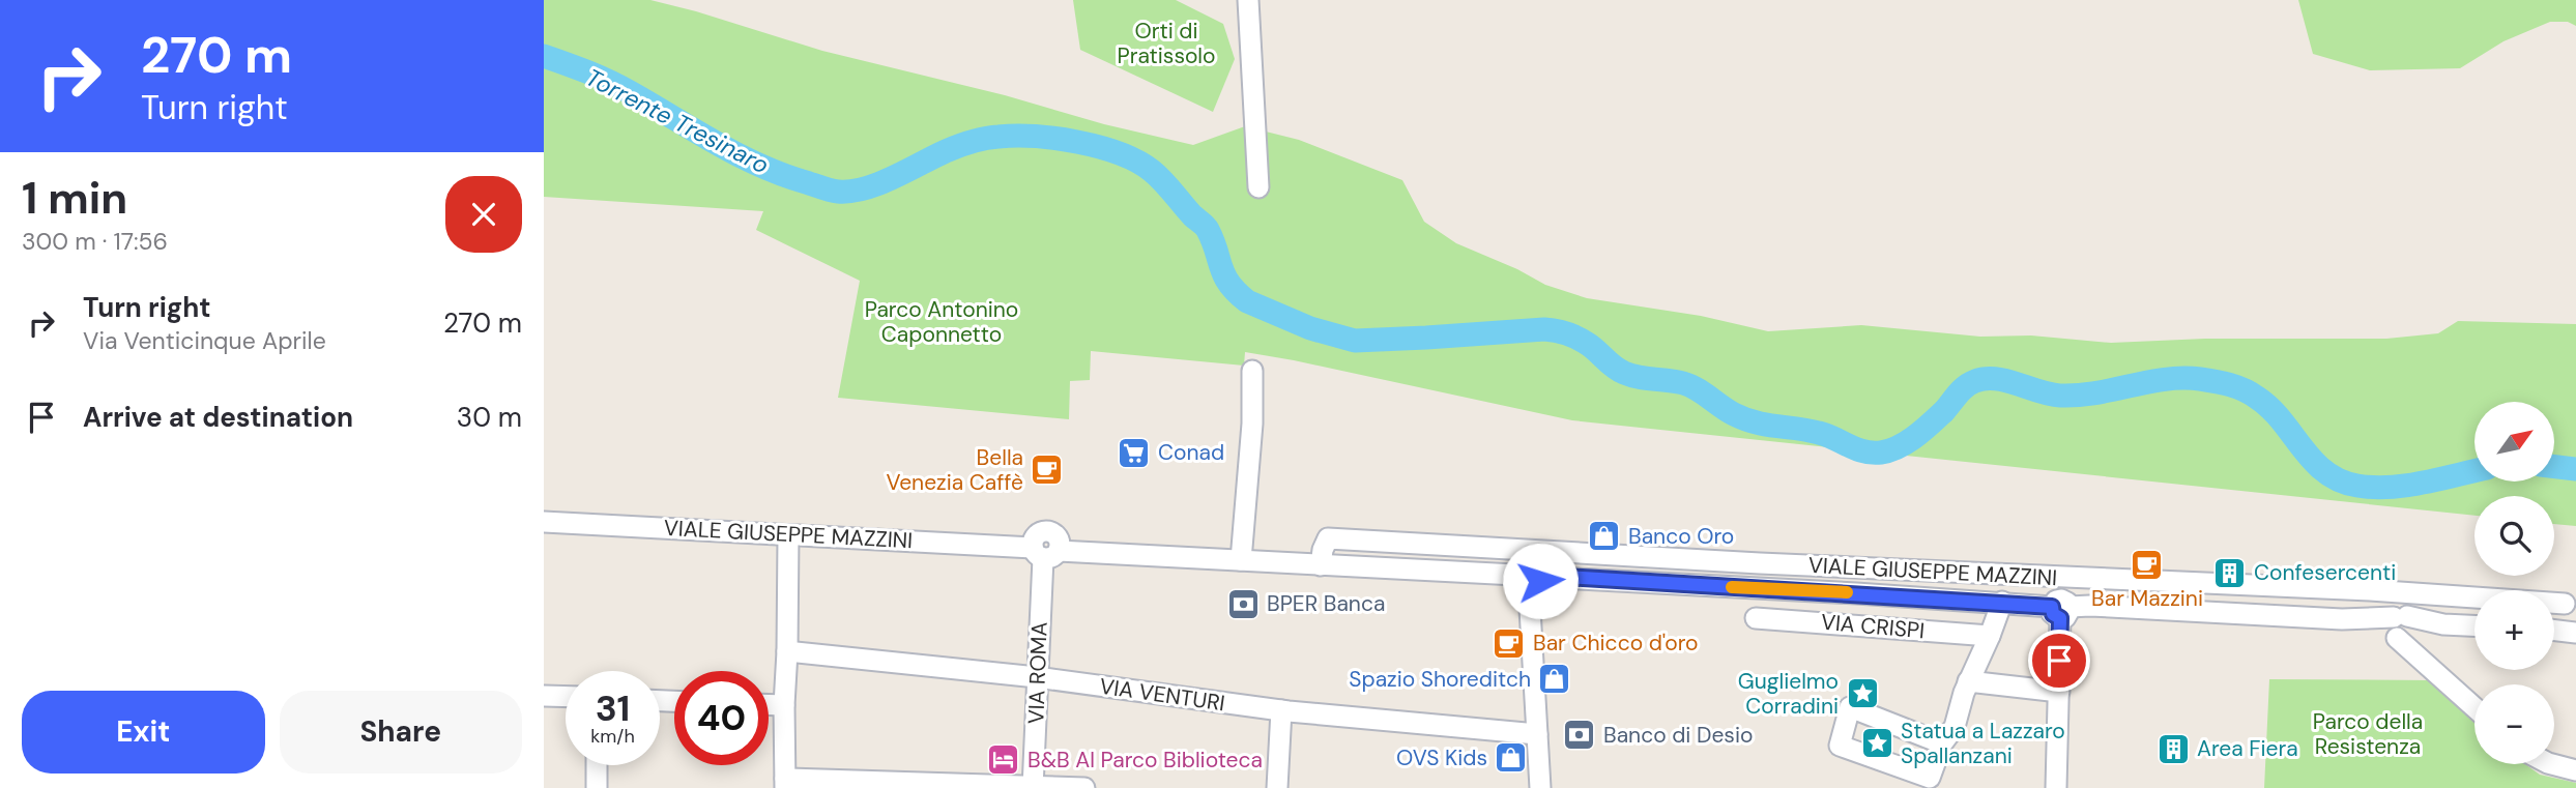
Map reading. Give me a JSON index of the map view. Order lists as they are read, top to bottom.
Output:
{
  "streets": {
    "street": [
      "VIALE GIUSEPPE MAZZINI",
      "VIA CRISPI",
      "VIA ROMA",
      "VIA VENTURI"
    ]
  },
  "crossings": [
    ["VIALE GIUSEPPE MAZZINI", "VIA ROMA"],
    ["VIA ROMA", "VIA VENTURI"]
  ],
  "water": ["Torrente Tresinaro"],
  "parks": ["Orti di Pratissolo", "Parco Antonino Caponnetto", "Parco della Resistenza"],
  "places": {
    "supermarket": ["Conad"],
    "cafe": ["Bella Venezia Caffè", "Bar Mazzini", "Bar Chicco d'oro"],
    "shop": ["Banco Oro", "Spazio Shoreditch", "OVS Kids"],
    "building": ["Confesercenti", "Area Fiera"],
    "bank": ["BPER Banca", "Banco di Desio"],
    "place": ["Guglielmo Corradini", "Statua a Lazzaro Spallanzani"],
    "hotel": ["B&B Al Parco Biblioteca"]
  },
  "north": "top right",
  "page": {
    "turn": ["270 m", "Turn right"],
    "heading": ["1 min", "300 m · 17:56"],
    "list": [
      {
        "name": "Turn right",
        "note": "Via Venticinque Aprile",
        "value": "270 m"
      },
      {
        "name": "Arrive at destination",
        "value": "30 m"
      }
    ],
    "map_buttons": ["+", "−"],
    "speed": "31 km/h",
    "limit": "40",
    "buttons": ["Exit", "Share"]
  }
}
